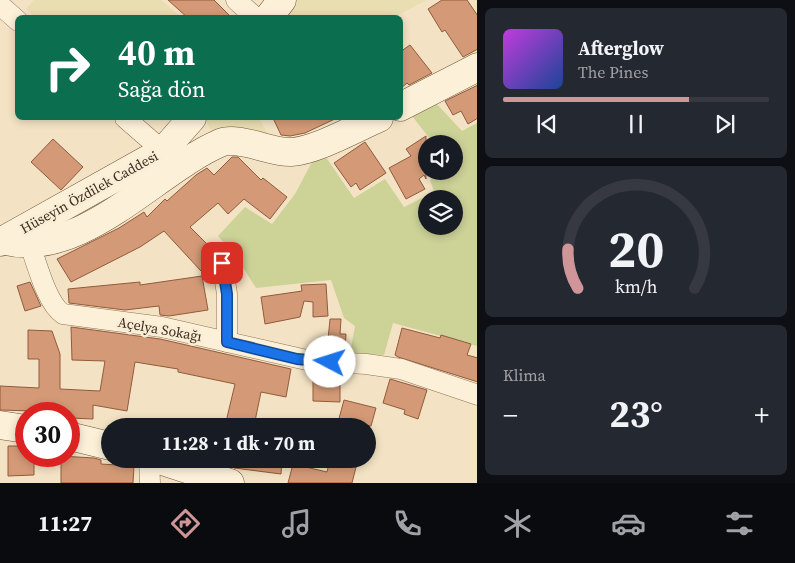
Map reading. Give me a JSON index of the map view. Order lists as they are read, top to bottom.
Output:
{
  "streets": {
    "street": ["Hüseyin Özdilek Caddesi", "Açelya Sokağı"]
  },
  "crossings": [
    ["Hüseyin Özdilek Caddesi", "Açelya Sokağı"]
  ],
  "page": {
    "turn": ["40 m", "Sağa dön"],
    "song": ["Afterglow", "The Pines"],
    "tile": "Klima",
    "heat": ["−", "23°", "+"],
    "limit": "30",
    "trip": "11:28 · 1 dk · 70 m",
    "tabs": "11:27",
    "gauge": ["20", "km/h"]
  }
}
